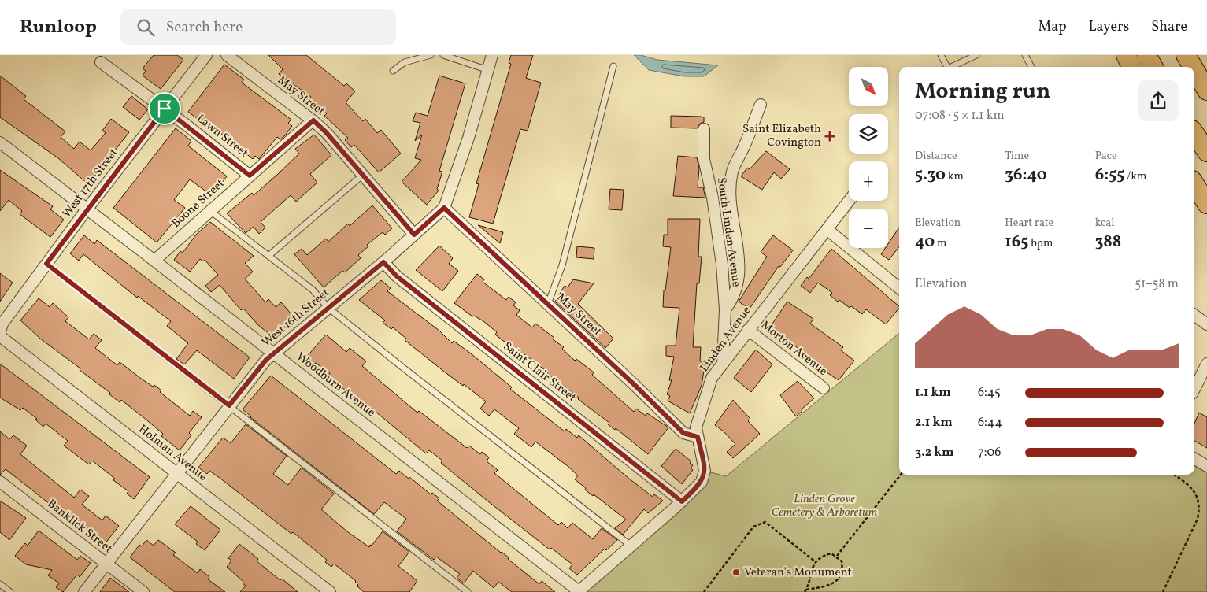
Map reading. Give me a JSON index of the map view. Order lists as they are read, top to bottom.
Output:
{
  "streets": {
    "street": [
      "May Street",
      "Lawn Street",
      "West 17th Street",
      "Boone Street",
      "South Linden Avenue",
      "West 16th Street",
      "Linden Avenue",
      "Morton Avenue",
      "Saint Clair Street",
      "Woodburn Avenue",
      "Holman Avenue",
      "Banklick Street"
    ]
  },
  "crossings": [
    ["May Street", "Boone Street"],
    ["May Street", "West 16th Street"],
    ["May Street", "Linden Avenue"],
    ["Lawn Street", "West 17th Street"],
    ["Lawn Street", "Boone Street"],
    ["West 17th Street", "Woodburn Avenue"],
    ["Boone Street", "Woodburn Avenue"],
    ["South Linden Avenue", "Linden Avenue"],
    ["West 16th Street", "Saint Clair Street"],
    ["West 16th Street", "Woodburn Avenue"],
    ["West 16th Street", "Holman Avenue"],
    ["West 16th Street", "Banklick Street"],
    ["Linden Avenue", "Morton Avenue"],
    ["Linden Avenue", "Saint Clair Street"],
    ["Linden Avenue", "Woodburn Avenue"]
  ],
  "parks": ["Linden Grove Cemetery & Arboretum"],
  "places": {
    "health": ["Saint Elizabeth Covington"],
    "other": ["Veteran’s Monument"]
  },
  "north": "bottom right",
  "page": {
    "header": "Runloop",
    "search": "Search here",
    "nav": ["Map", "Layers", "Share"],
    "map_buttons": ["+", "−"],
    "heading": ["Morning run", "07:08 · 5 × 1.1 km"],
    "stats": [
      ["Distance", "5.30 km"],
      ["Time", "36:40"],
      ["Pace", "6:55 /km"],
      ["Elevation", "40 m"],
      ["Heart rate", "165 bpm"],
      ["kcal", "388"]
    ],
    "chart": ["Elevation", "51–58 m"],
    "list": [
      {
        "name": "1.1 km",
        "note": "6:45"
      },
      {
        "name": "2.1 km",
        "note": "6:44"
      },
      {
        "name": "3.2 km",
        "note": "7:06"
      }
    ]
  }
}
